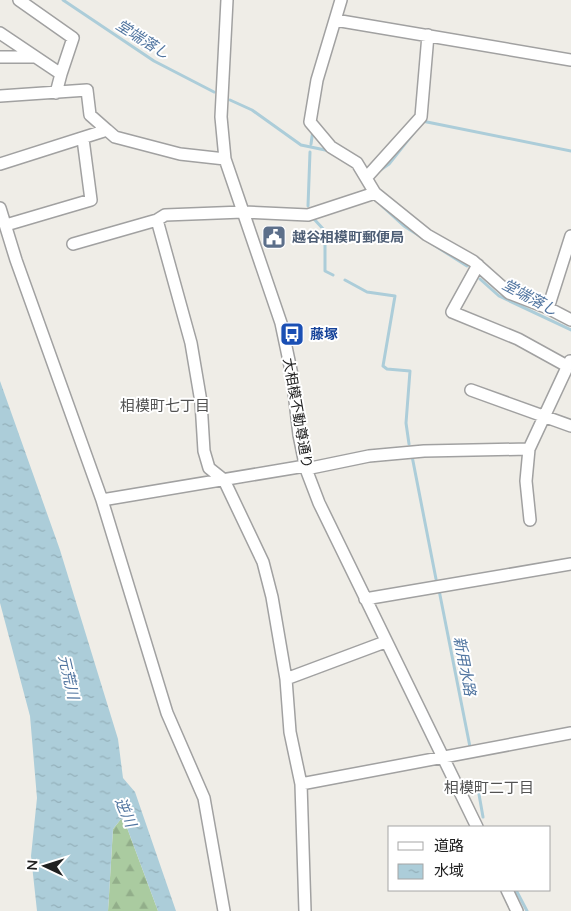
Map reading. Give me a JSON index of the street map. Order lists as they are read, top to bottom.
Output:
{
  "streets": {
    "street": ["大相模不動尊通り"]
  },
  "districts": ["相模町七丁目", "相模町二丁目"],
  "water": [
    "堂端落し",
    "新用水路",
    "元荒川",
    "逆川"
  ],
  "places": {
    "public building": ["越谷相模町郵便局"],
    "bus stop": ["藤塚"]
  },
  "legend": ["道路", "水域"],
  "north": "left"
}
